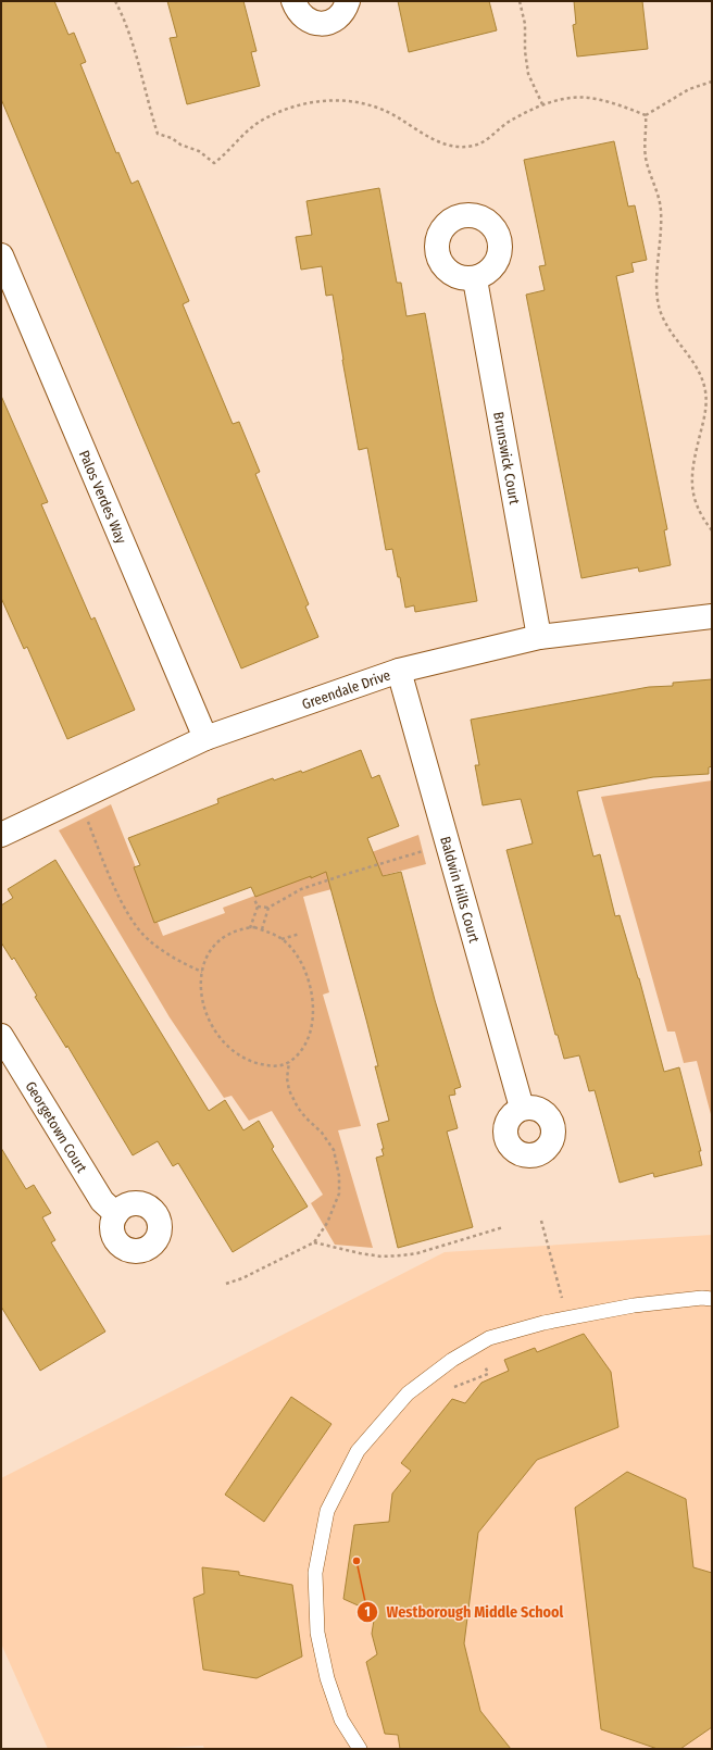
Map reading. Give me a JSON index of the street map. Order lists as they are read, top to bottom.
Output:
{
  "streets": {
    "street": [
      "Brunswick Court",
      "Palos Verdes Way",
      "Greendale Drive",
      "Baldwin Hills Court",
      "Georgetown Court"
    ]
  },
  "crossings": [
    ["Brunswick Court", "Greendale Drive"],
    ["Palos Verdes Way", "Greendale Drive"],
    ["Greendale Drive", "Baldwin Hills Court"]
  ],
  "places": ["Westborough Middle School"]
}
